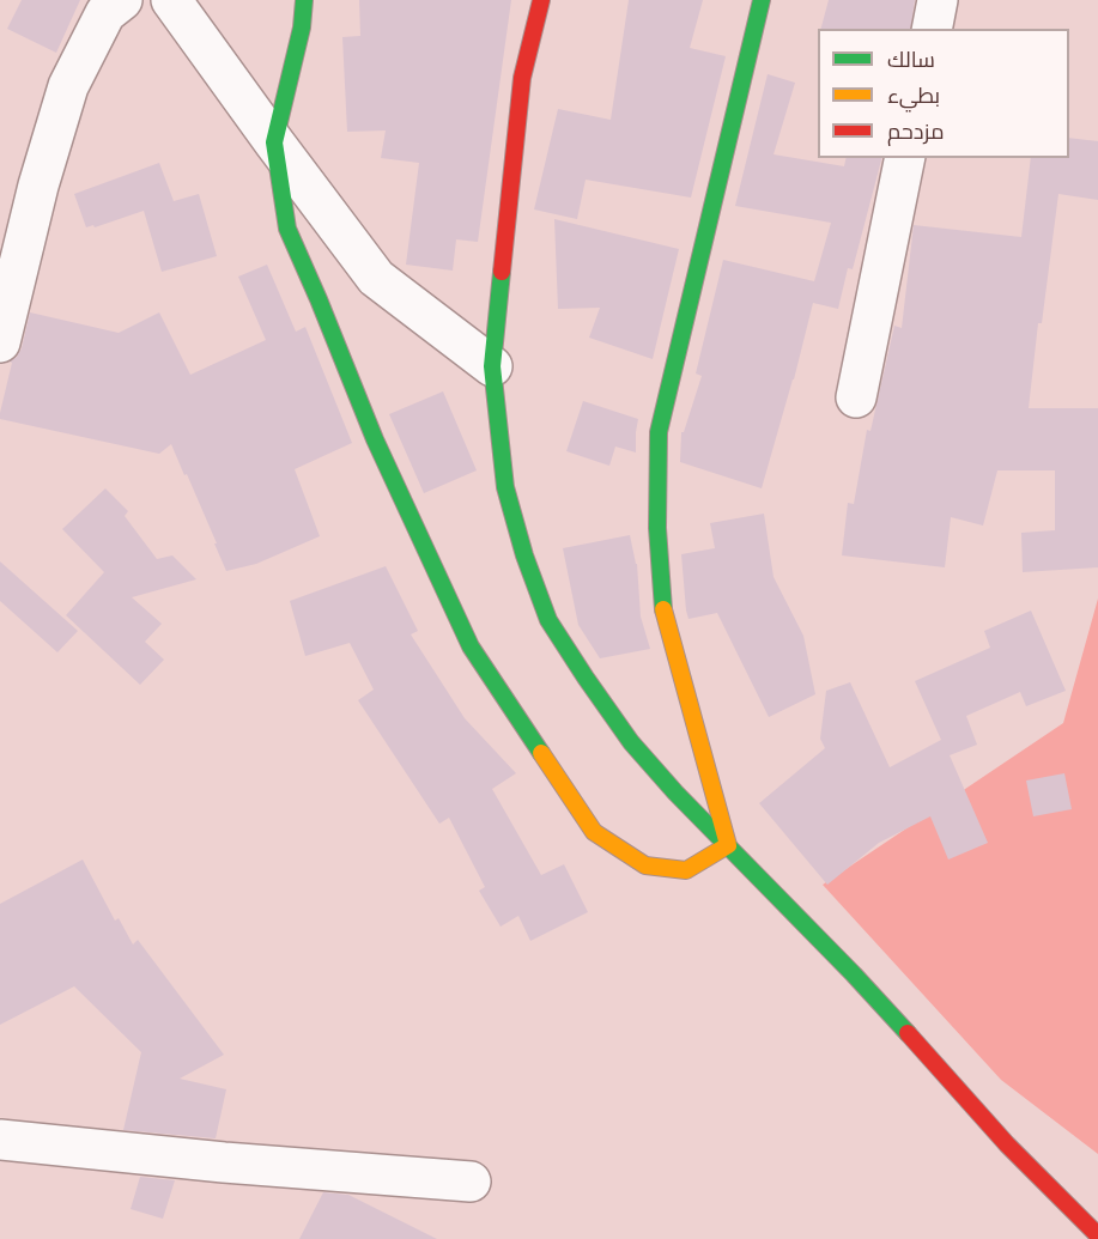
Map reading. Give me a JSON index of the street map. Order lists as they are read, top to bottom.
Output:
{
  "legend": ["سالك", "بطيء", "مزدحم"]
}
